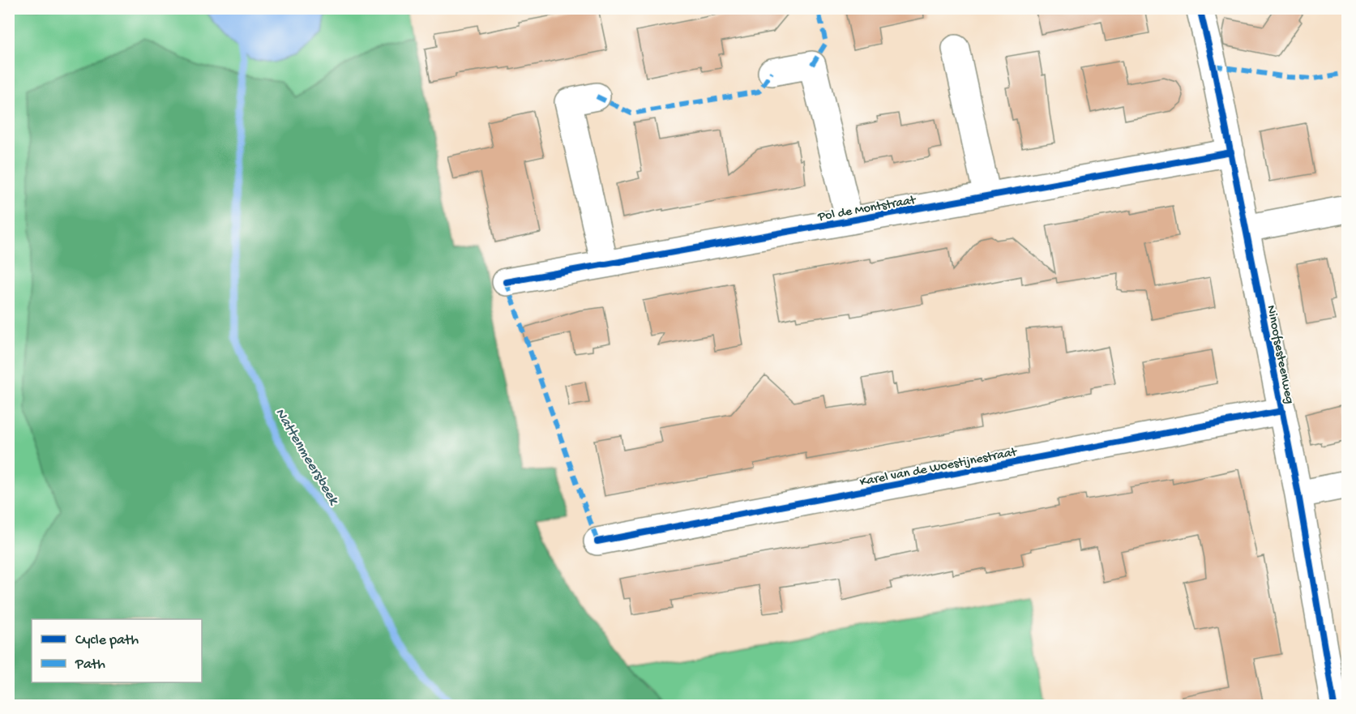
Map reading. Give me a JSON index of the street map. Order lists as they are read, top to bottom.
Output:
{
  "streets": {
    "street": ["Pol de Montstraat", "Ninoofsesteenweg", "Karel van de Woestijnestraat"]
  },
  "crossings": [
    ["Pol de Montstraat", "Ninoofsesteenweg"],
    ["Ninoofsesteenweg", "Karel van de Woestijnestraat"]
  ],
  "water": ["Nattenmeersbeek"],
  "legend": ["Cycle path", "Path"]
}
